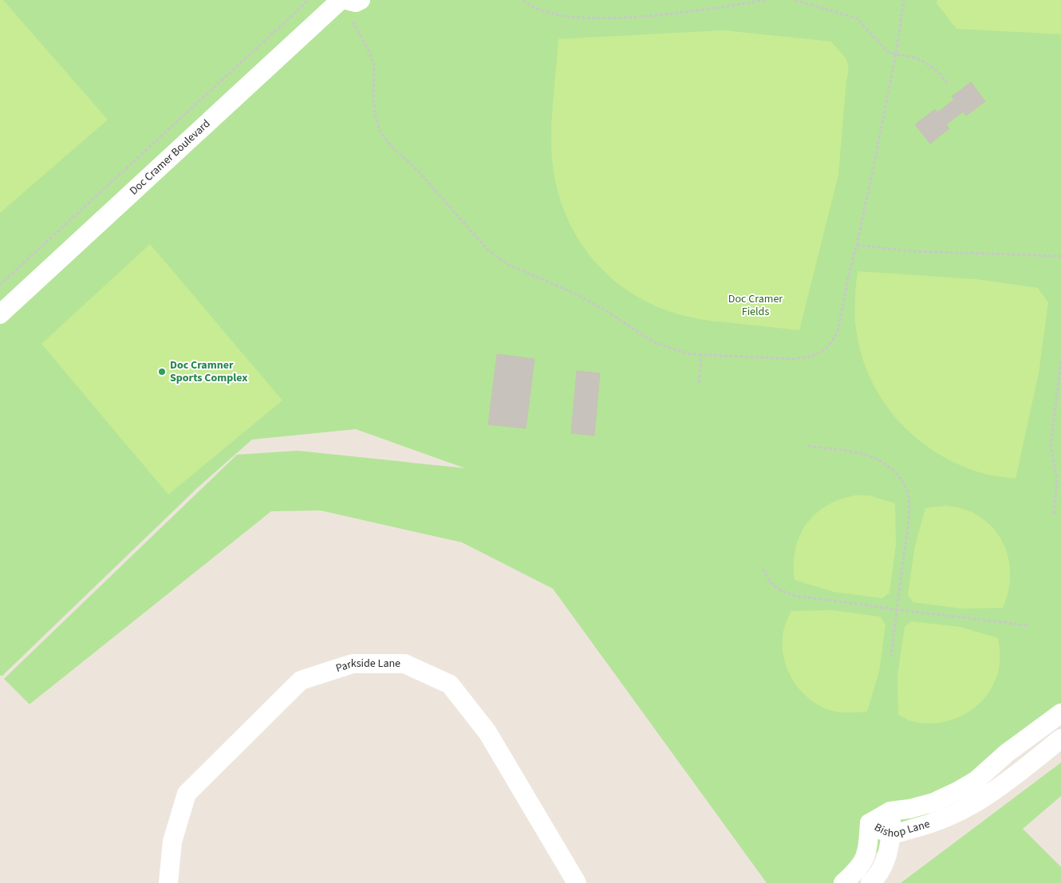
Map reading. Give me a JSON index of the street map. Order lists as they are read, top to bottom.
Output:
{
  "streets": {
    "street": ["Doc Cramer Boulevard", "Parkside Lane", "Bishop Lane"]
  },
  "parks": ["Doc Cramer Fields"],
  "places": ["Doc Cramner Sports Complex"]
}
